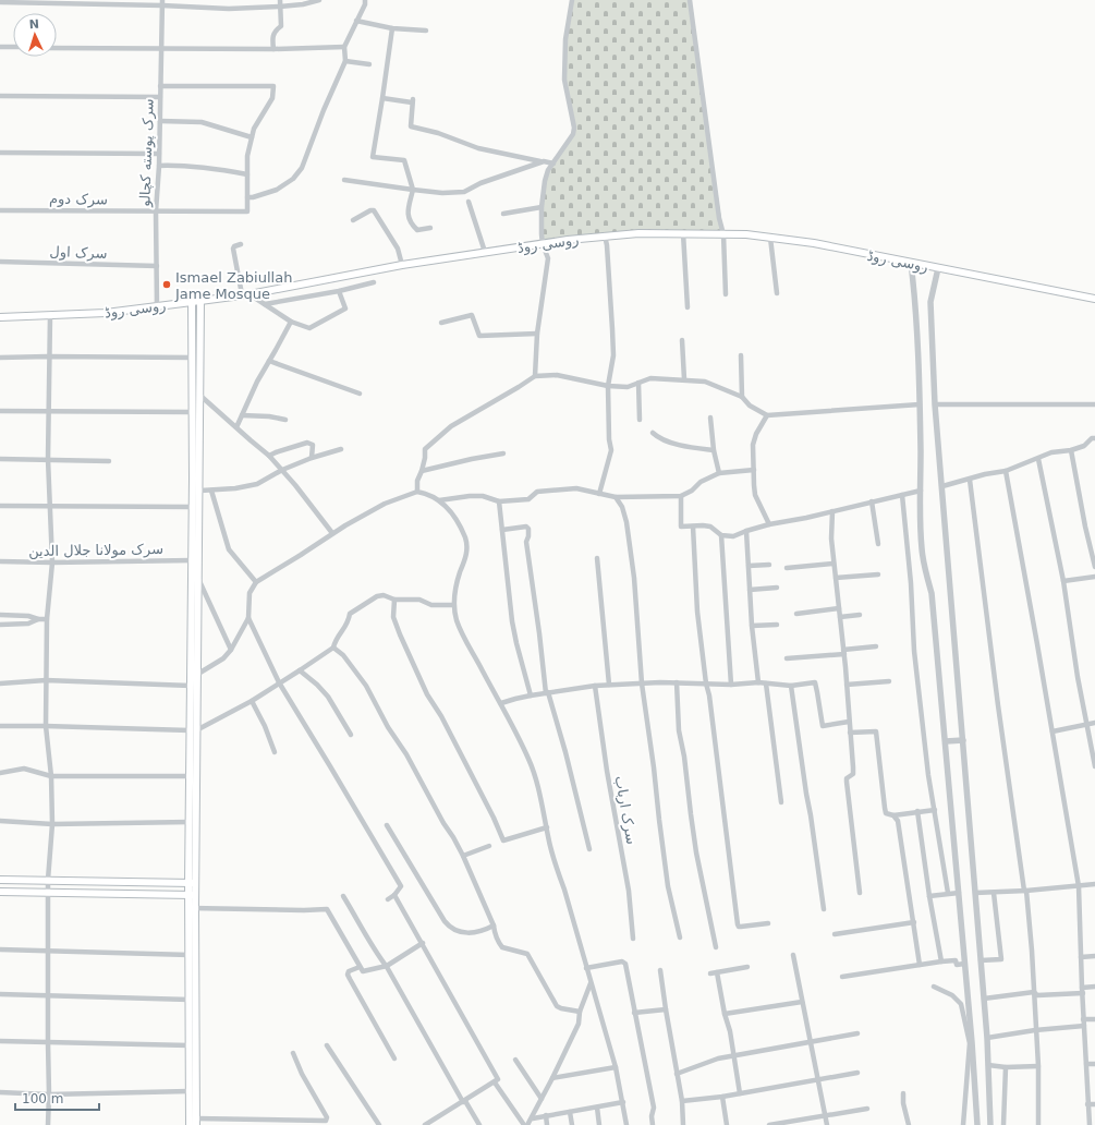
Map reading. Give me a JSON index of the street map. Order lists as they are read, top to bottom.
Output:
{
  "streets": {
    "main road": ["روسی روڈ"],
    "street": [
      "سرک پوسته کچالو",
      "سرک دوم",
      "سرک اول",
      "سرک مولانا جلال الدین",
      "سرک ارباب"
    ]
  },
  "crossings": [
    ["سرک پوسته کچالو", "سرک دوم"],
    ["سرک پوسته کچالو", "روسی روڈ"],
    ["سرک پوسته کچالو", "سرک اول"]
  ],
  "places": ["Ismael Zabiullah Jame Mosque"],
  "scale_bar": "100 m",
  "north": "top"
}
